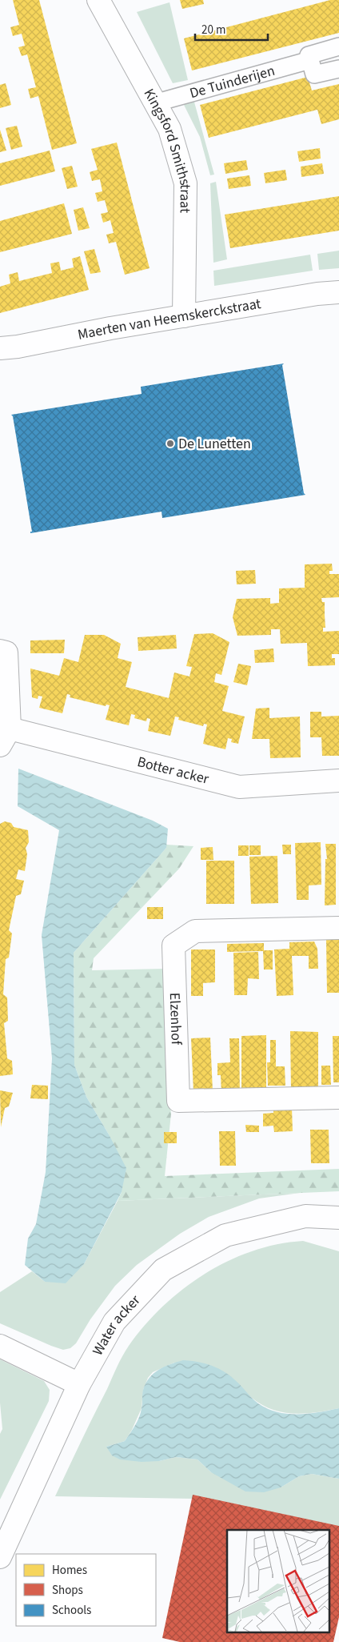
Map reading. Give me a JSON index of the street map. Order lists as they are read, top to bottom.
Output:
{
  "streets": {
    "street": [
      "De Tuinderijen",
      "Kingsford Smithstraat",
      "Maerten van Heemskerckstraat",
      "Botter acker",
      "Elzenhof",
      "Water acker"
    ]
  },
  "crossings": [
    ["De Tuinderijen", "Kingsford Smithstraat"],
    ["Kingsford Smithstraat", "Maerten van Heemskerckstraat"]
  ],
  "places": ["De Lunetten"],
  "legend": ["Homes", "Shops", "Schools"],
  "scale_bar": "20 m"
}
